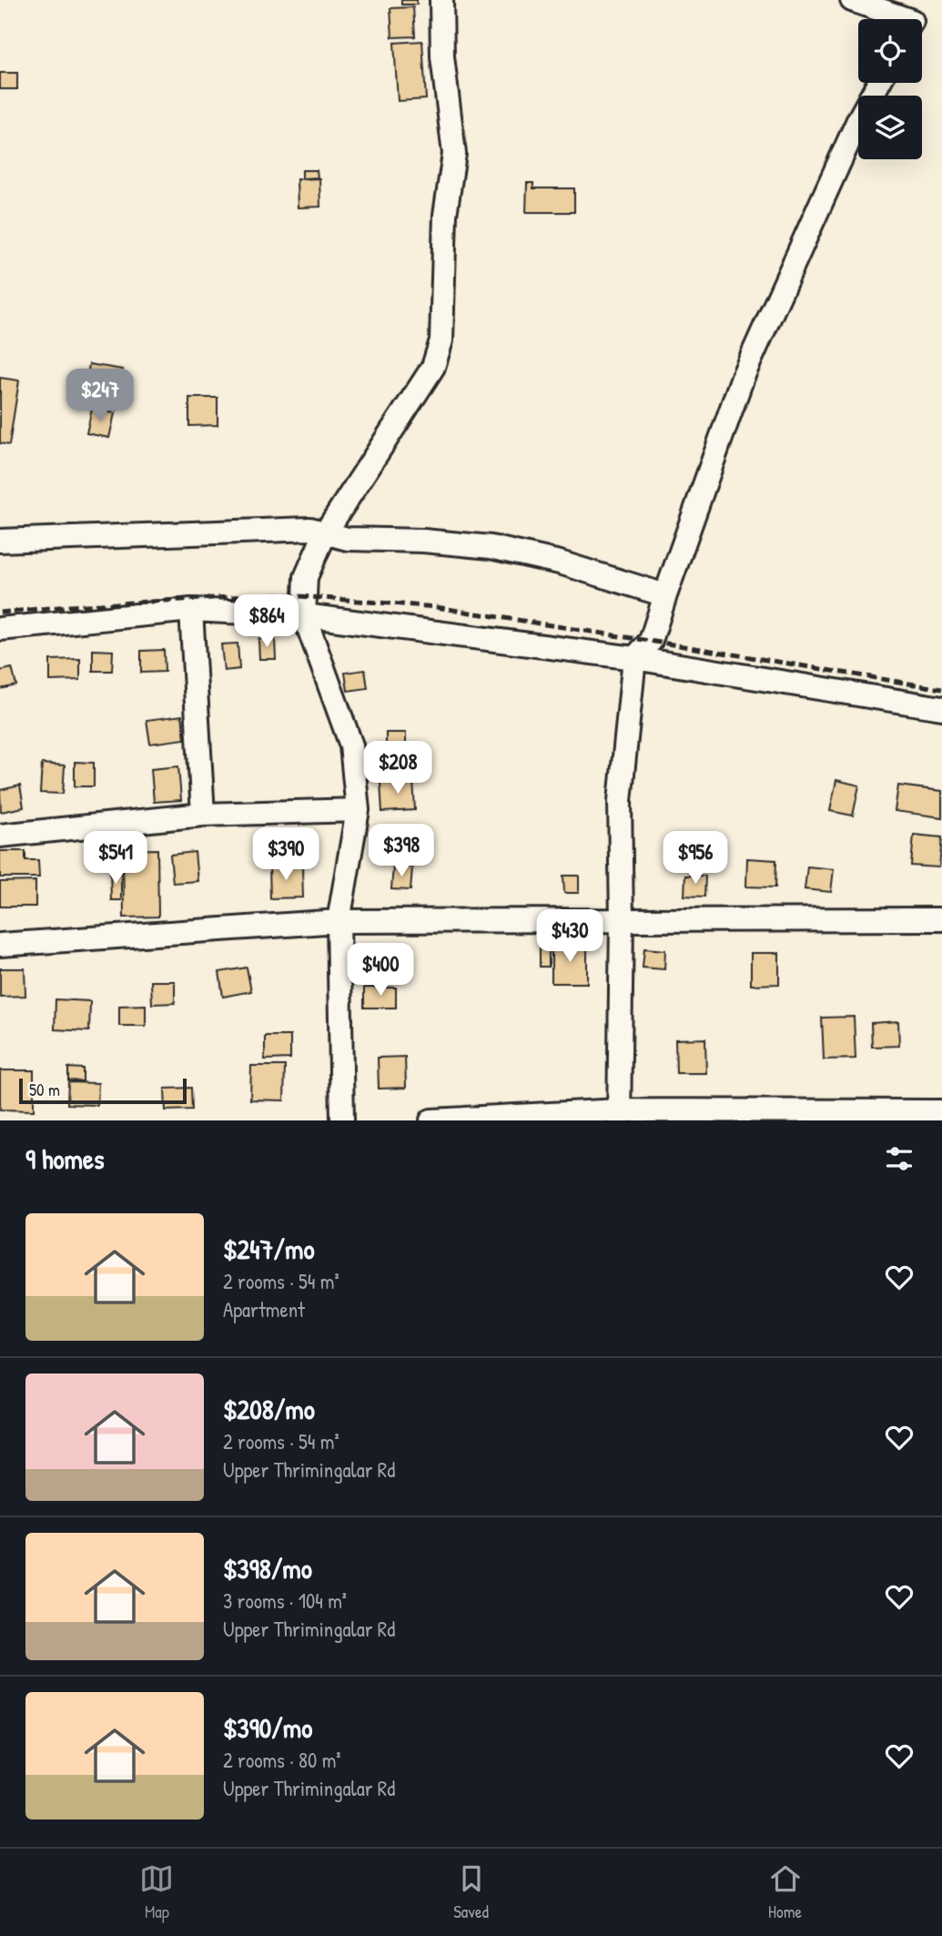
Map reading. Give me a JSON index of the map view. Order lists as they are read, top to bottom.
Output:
{
  "scale_bar": "50 m",
  "page": {
    "price": [
      "$247",
      "$864",
      "$208",
      "$398",
      "$390",
      "$541",
      "$956",
      "$430",
      "$400"
    ],
    "scale": "50 m",
    "heading": "9 homes",
    "list": [
      {
        "name": "$247/mo",
        "note": "2 rooms · 54 m² · Apartment"
      },
      {
        "name": "$208/mo",
        "note": "2 rooms · 54 m² · Upper Thrimingalar Rd"
      },
      {
        "name": "$398/mo",
        "note": "3 rooms · 104 m² · Upper Thrimingalar Rd"
      },
      {
        "name": "$390/mo",
        "note": "2 rooms · 80 m² · Upper Thrimingalar Rd"
      }
    ],
    "tabs": ["Map", "Saved", "Home"]
  }
}
